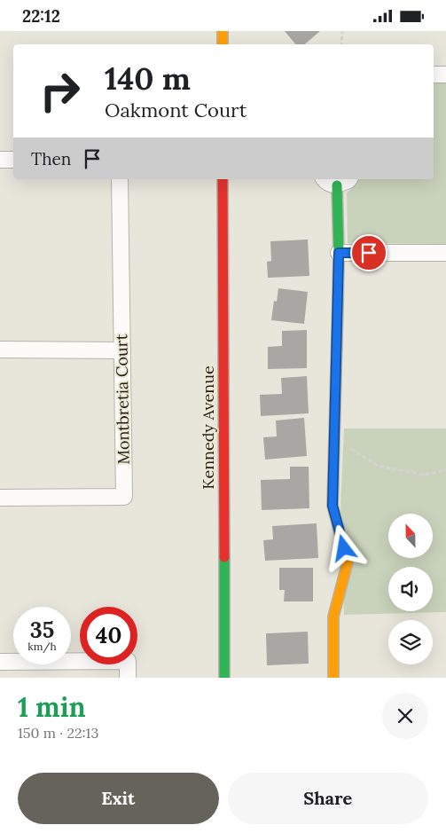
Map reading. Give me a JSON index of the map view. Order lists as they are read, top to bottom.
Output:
{
  "streets": {
    "street": ["Montbretia Court", "Kennedy Avenue"]
  },
  "north": "top",
  "page": {
    "status": "22:12",
    "turn": ["140 m", "Oakmont Court"],
    "then": "Then",
    "speed": "35 km/h",
    "limit": "40",
    "heading": ["1 min", "150 m · 22:13"],
    "buttons": ["Exit", "Share"]
  }
}
